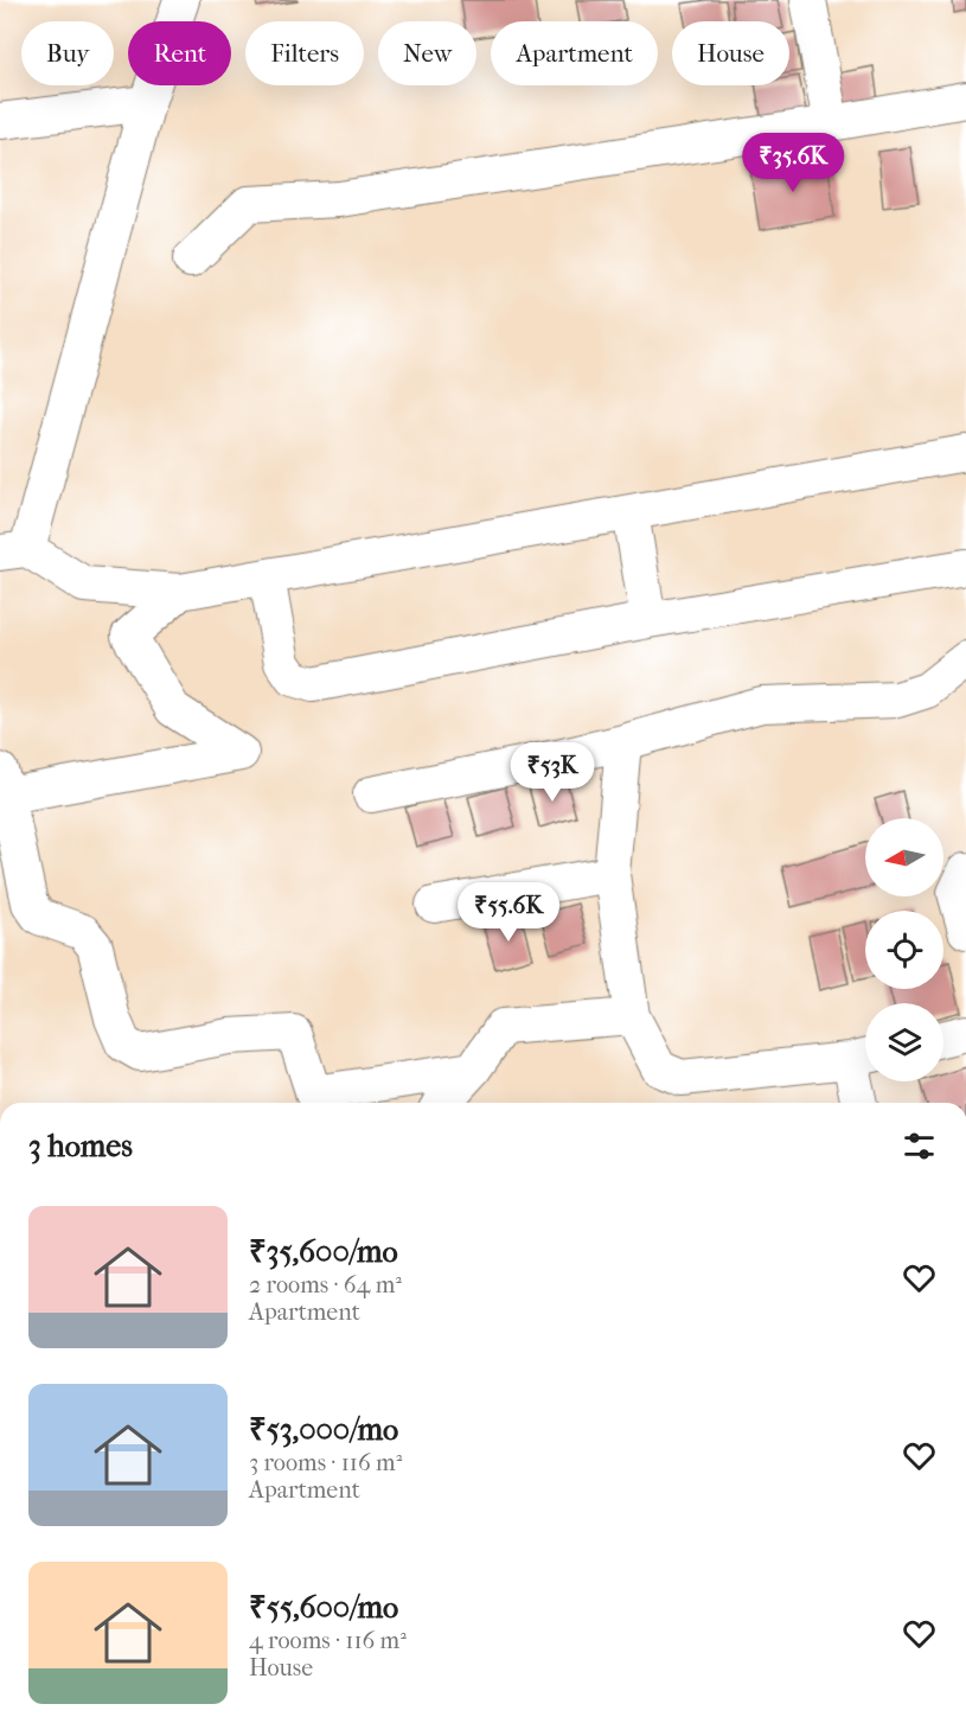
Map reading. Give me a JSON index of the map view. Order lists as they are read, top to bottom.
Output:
{
  "north": "left",
  "page": {
    "chip": [
      "Buy",
      "Rent",
      "Filters",
      "New",
      "Apartment",
      "House"
    ],
    "price": ["₹35.6K", "₹53K", "₹55.6K"],
    "heading": "3 homes",
    "list": [
      {
        "name": "₹35,600/mo",
        "note": "2 rooms · 64 m² · Apartment"
      },
      {
        "name": "₹53,000/mo",
        "note": "3 rooms · 116 m² · Apartment"
      },
      {
        "name": "₹55,600/mo",
        "note": "4 rooms · 116 m² · House"
      }
    ]
  }
}
